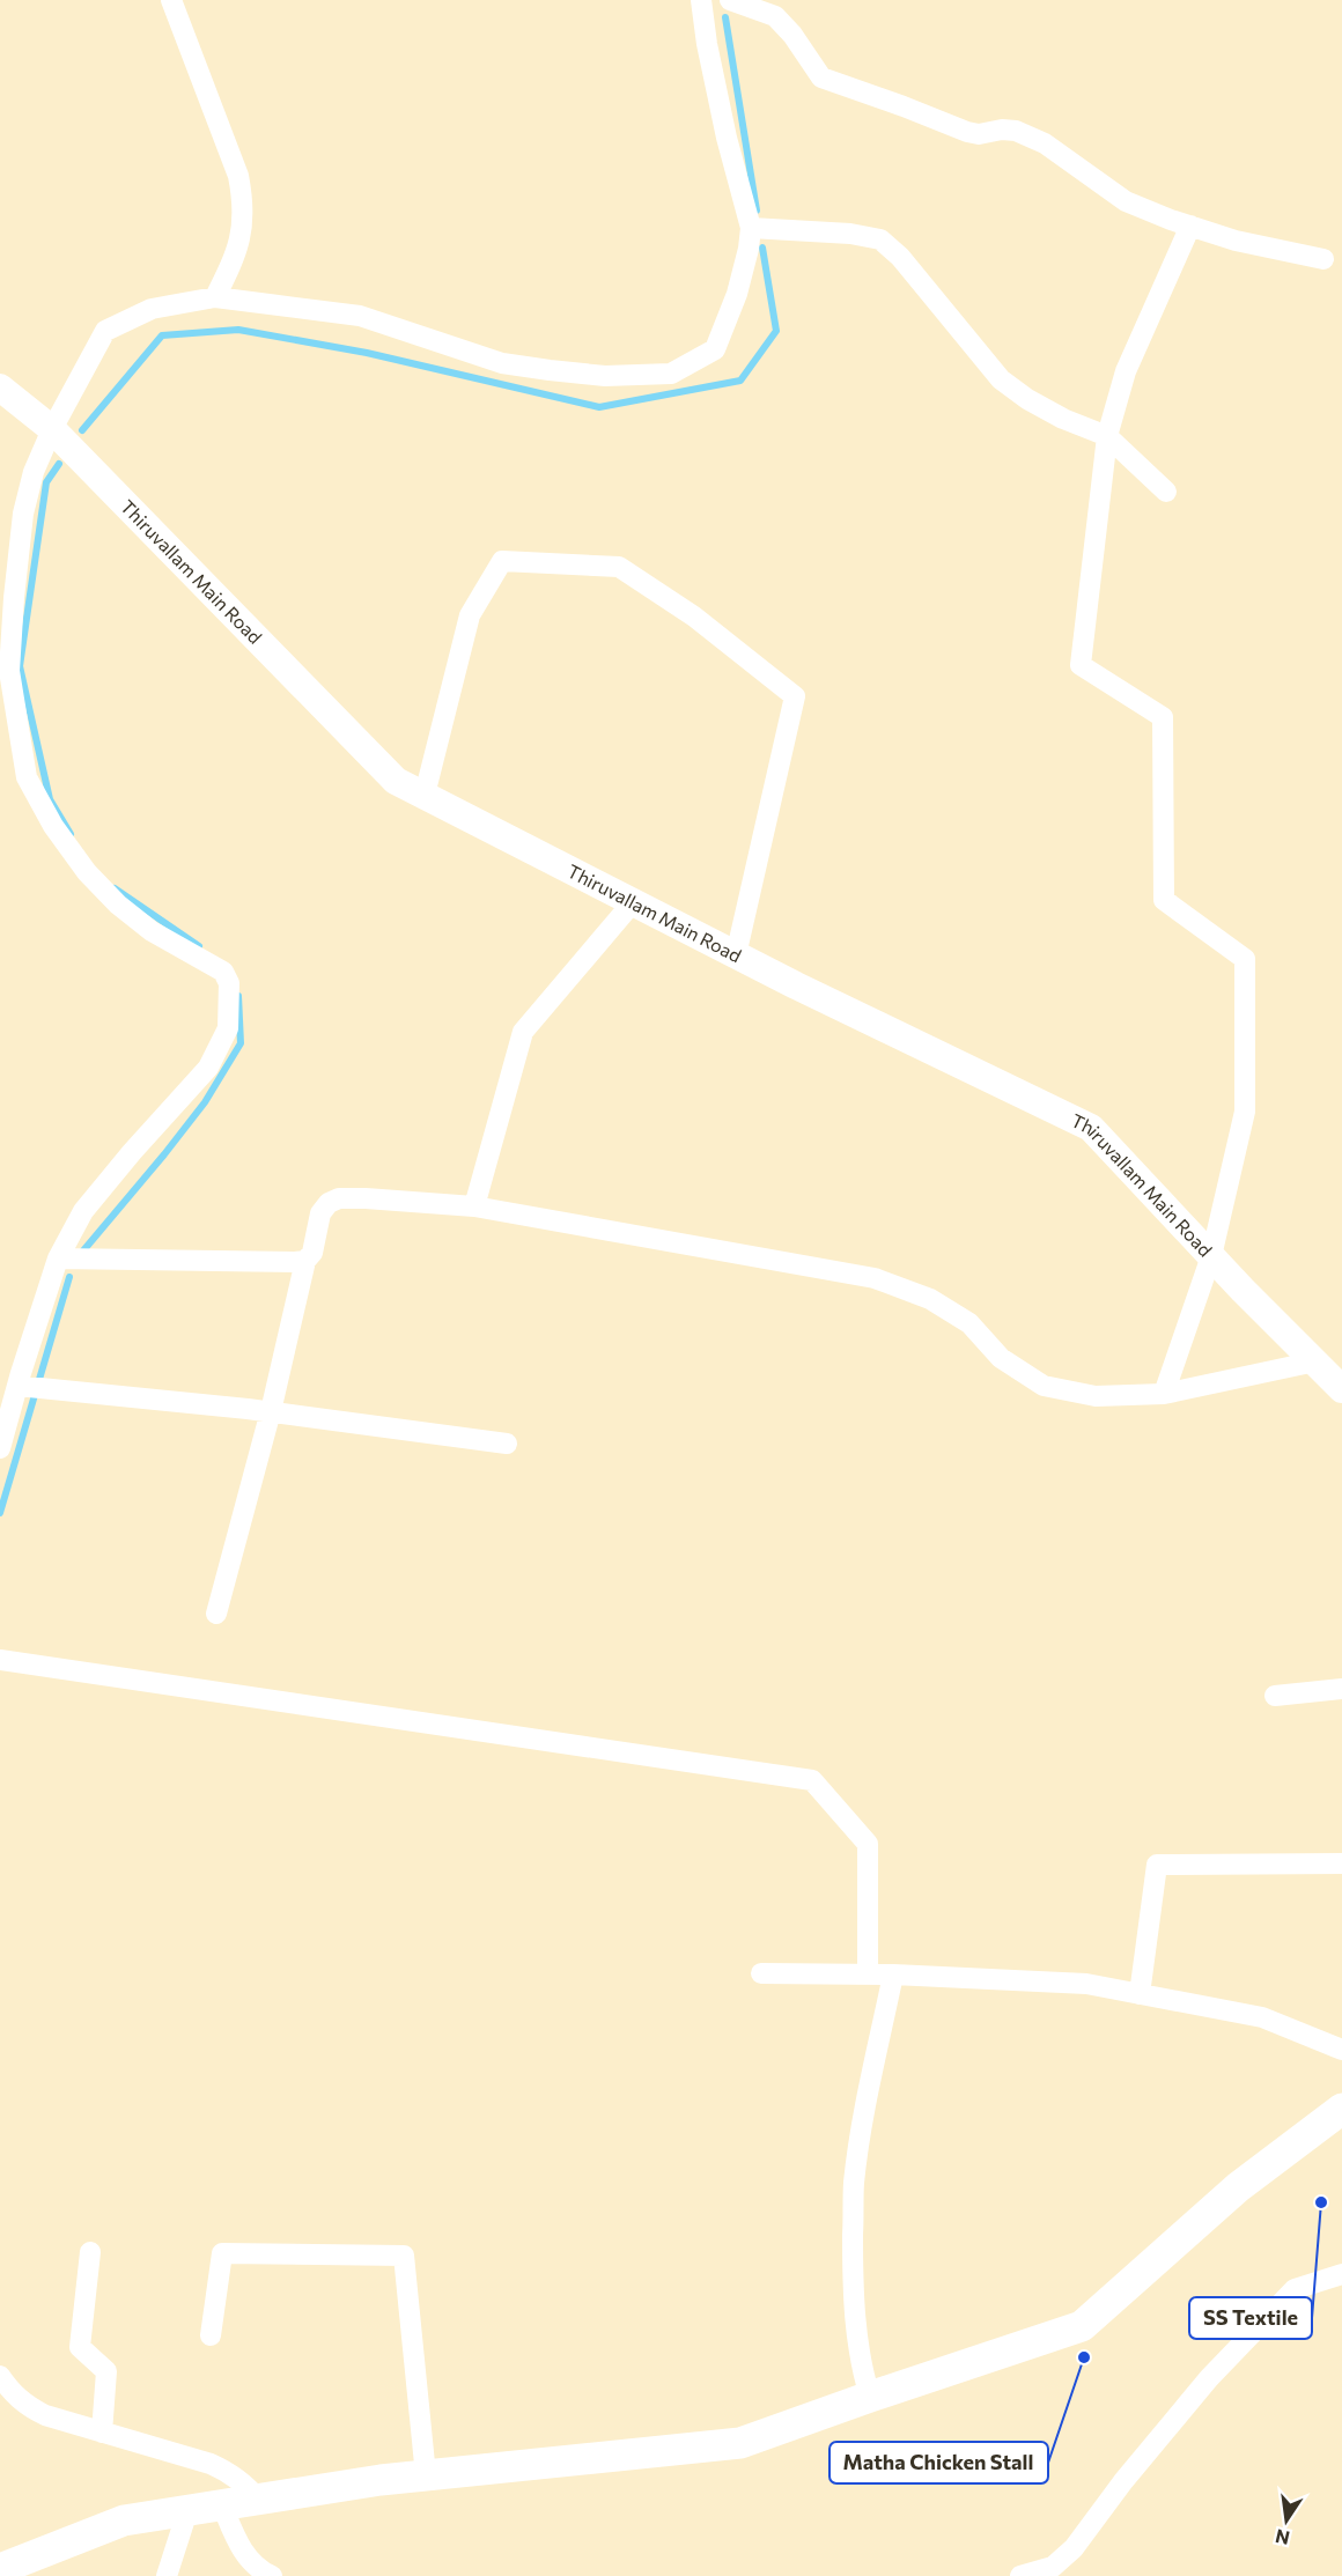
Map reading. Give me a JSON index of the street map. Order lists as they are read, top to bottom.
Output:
{
  "streets": {
    "street": ["Thiruvallam Main Road"]
  },
  "places": ["SS Textile", "Matha Chicken Stall"],
  "north": "bottom"
}
